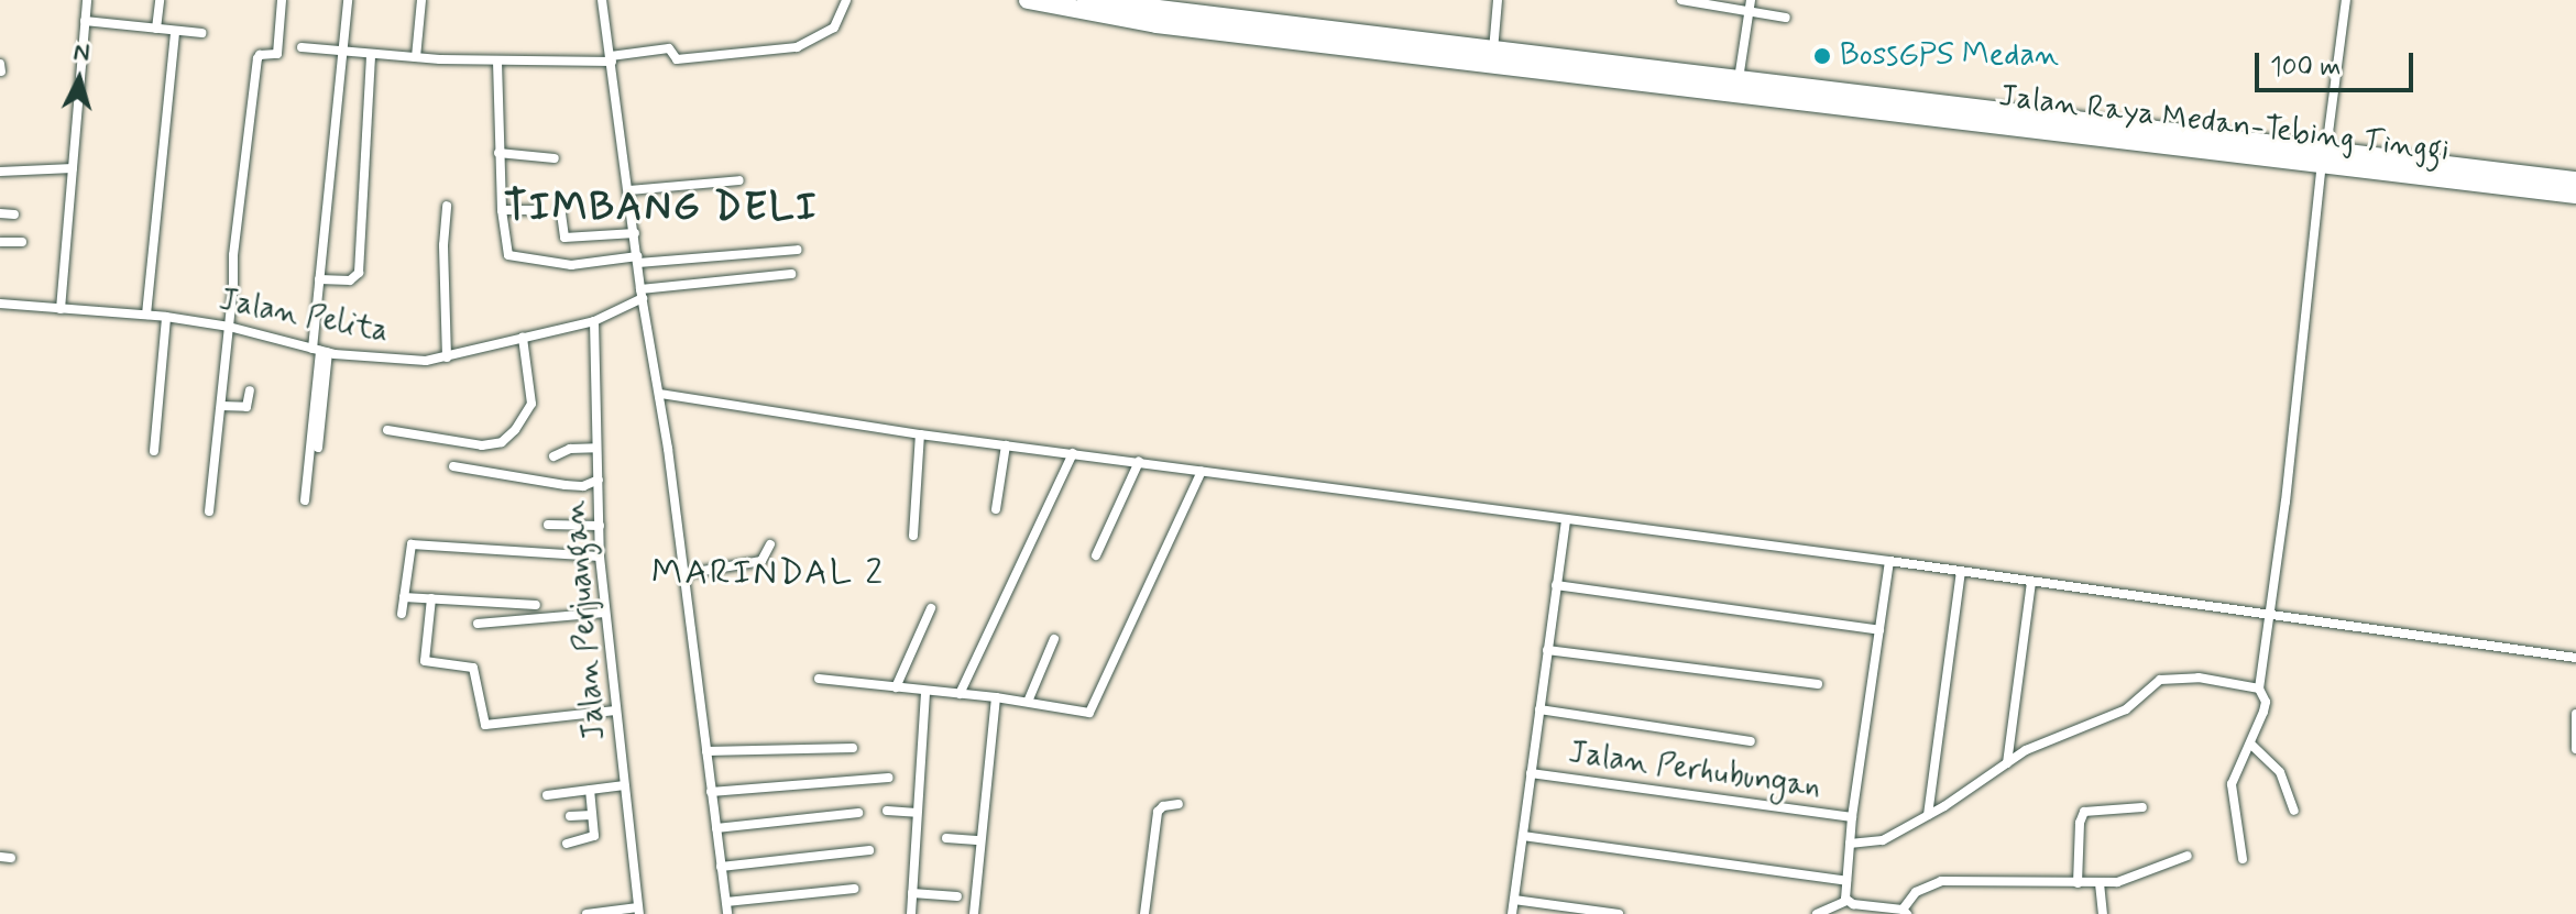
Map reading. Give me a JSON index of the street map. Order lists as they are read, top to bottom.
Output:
{
  "streets": {
    "highway": ["Jalan Raya Medan-Tebing Tinggi"],
    "street": ["Jalan Pelita", "Jalan Perjuangan", "Jalan Perhubungan"]
  },
  "crossings": [
    ["Jalan Pelita", "Jalan Perjuangan"]
  ],
  "districts": ["TIMBANG DELI", "MARINDAL 2"],
  "places": ["BossGPS Medan"],
  "scale_bar": "100 m",
  "north": "top"
}
